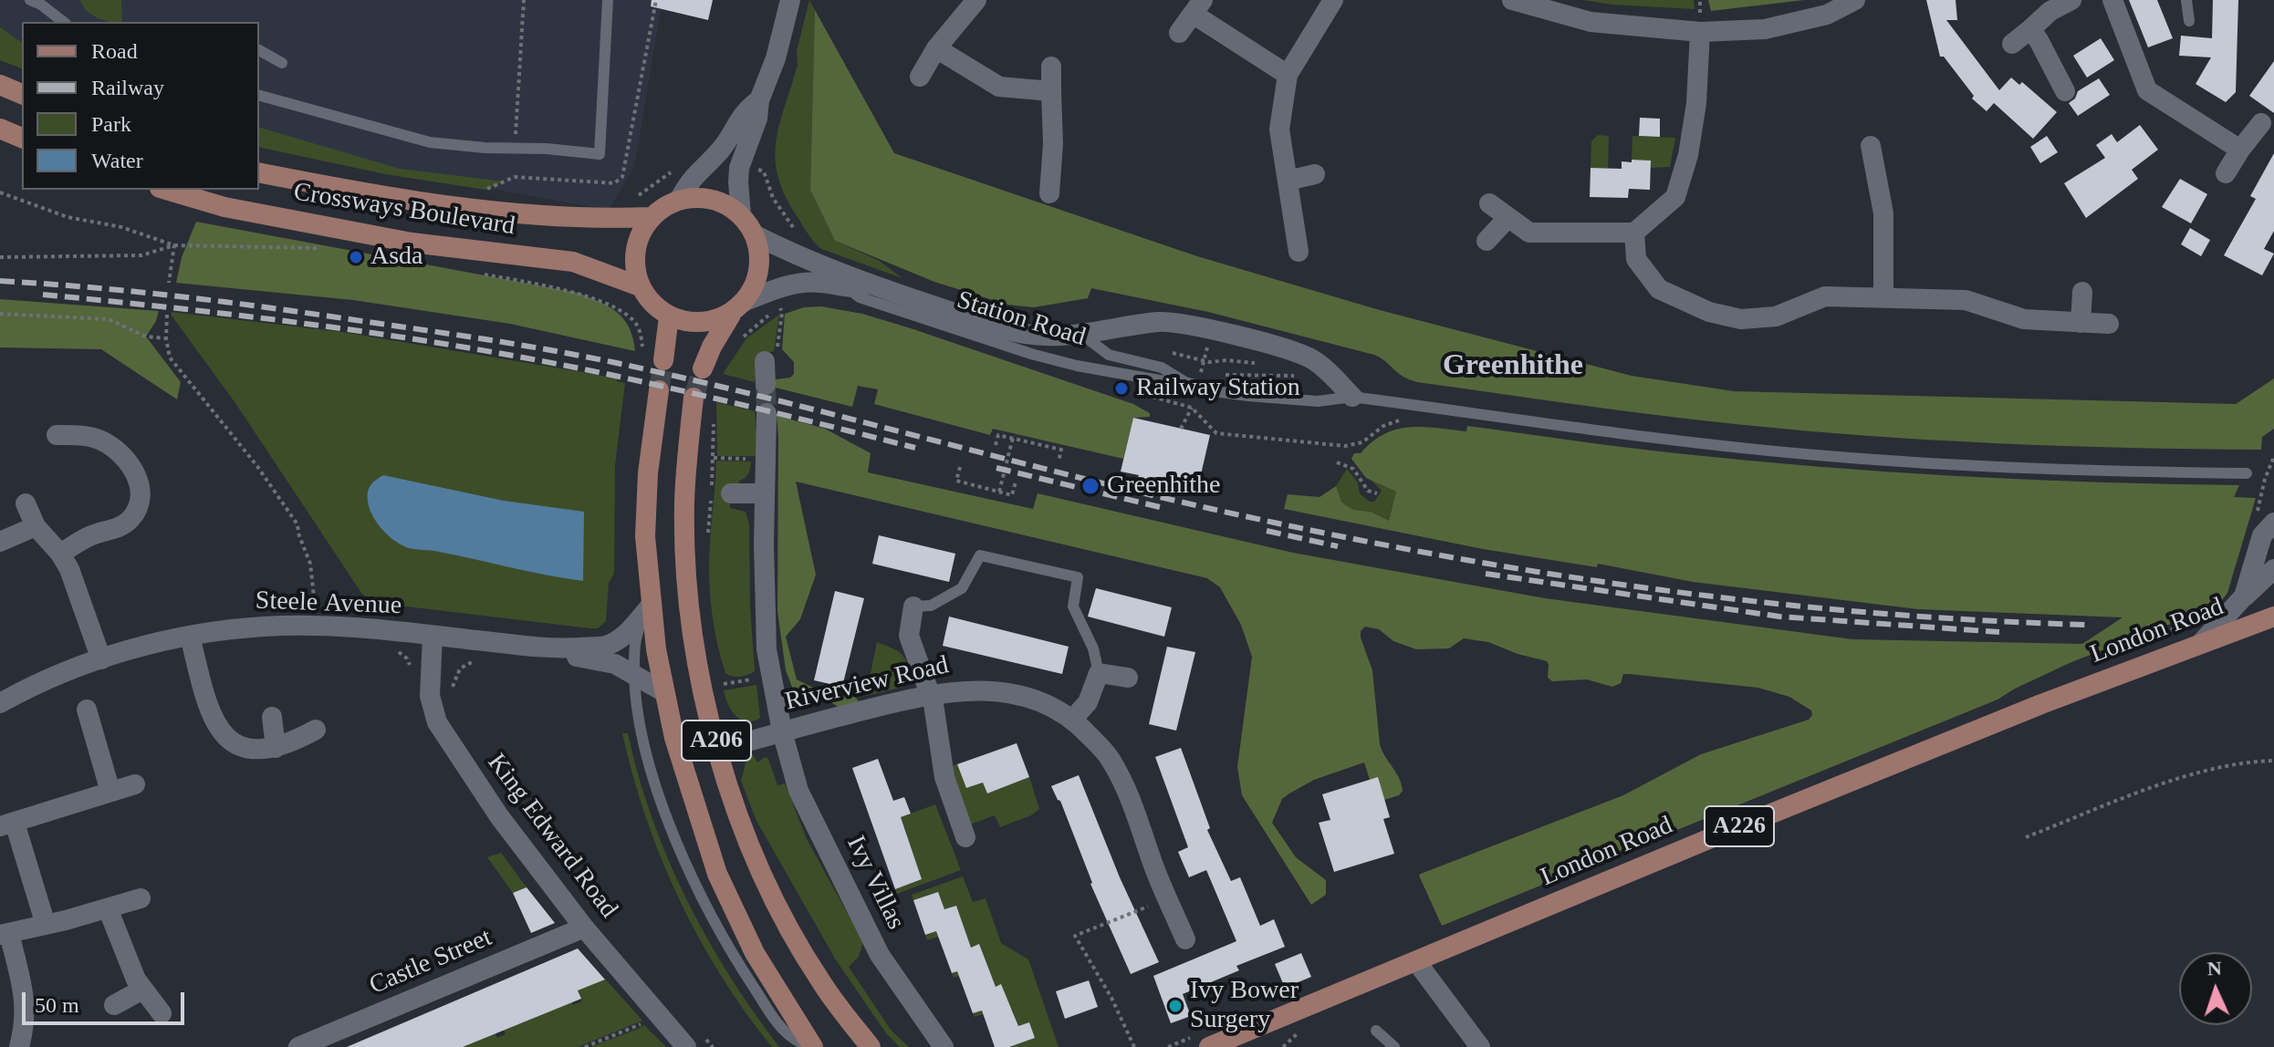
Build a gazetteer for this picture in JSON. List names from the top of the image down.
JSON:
{
  "streets": {
    "main road": [
      "Crossways Boulevard",
      "London Road",
      "A206",
      "A226"
    ],
    "street": [
      "Station Road",
      "Steele Avenue",
      "Riverview Road",
      "King Edward Road",
      "Ivy Villas",
      "Castle Street"
    ]
  },
  "crossings": [
    ["Crossways Boulevard", "Station Road"],
    ["Steele Avenue", "A206"],
    ["Steele Avenue", "King Edward Road"],
    ["Riverview Road", "A206"],
    ["Riverview Road", "Ivy Villas"],
    ["King Edward Road", "Castle Street"]
  ],
  "districts": ["Greenhithe"],
  "places": [
    "Asda",
    "Railway Station",
    "Greenhithe",
    "Ivy Bower Surgery"
  ],
  "legend": [
    "Road",
    "Railway",
    "Park",
    "Water"
  ],
  "scale_bar": "50 m",
  "north": "top"
}
